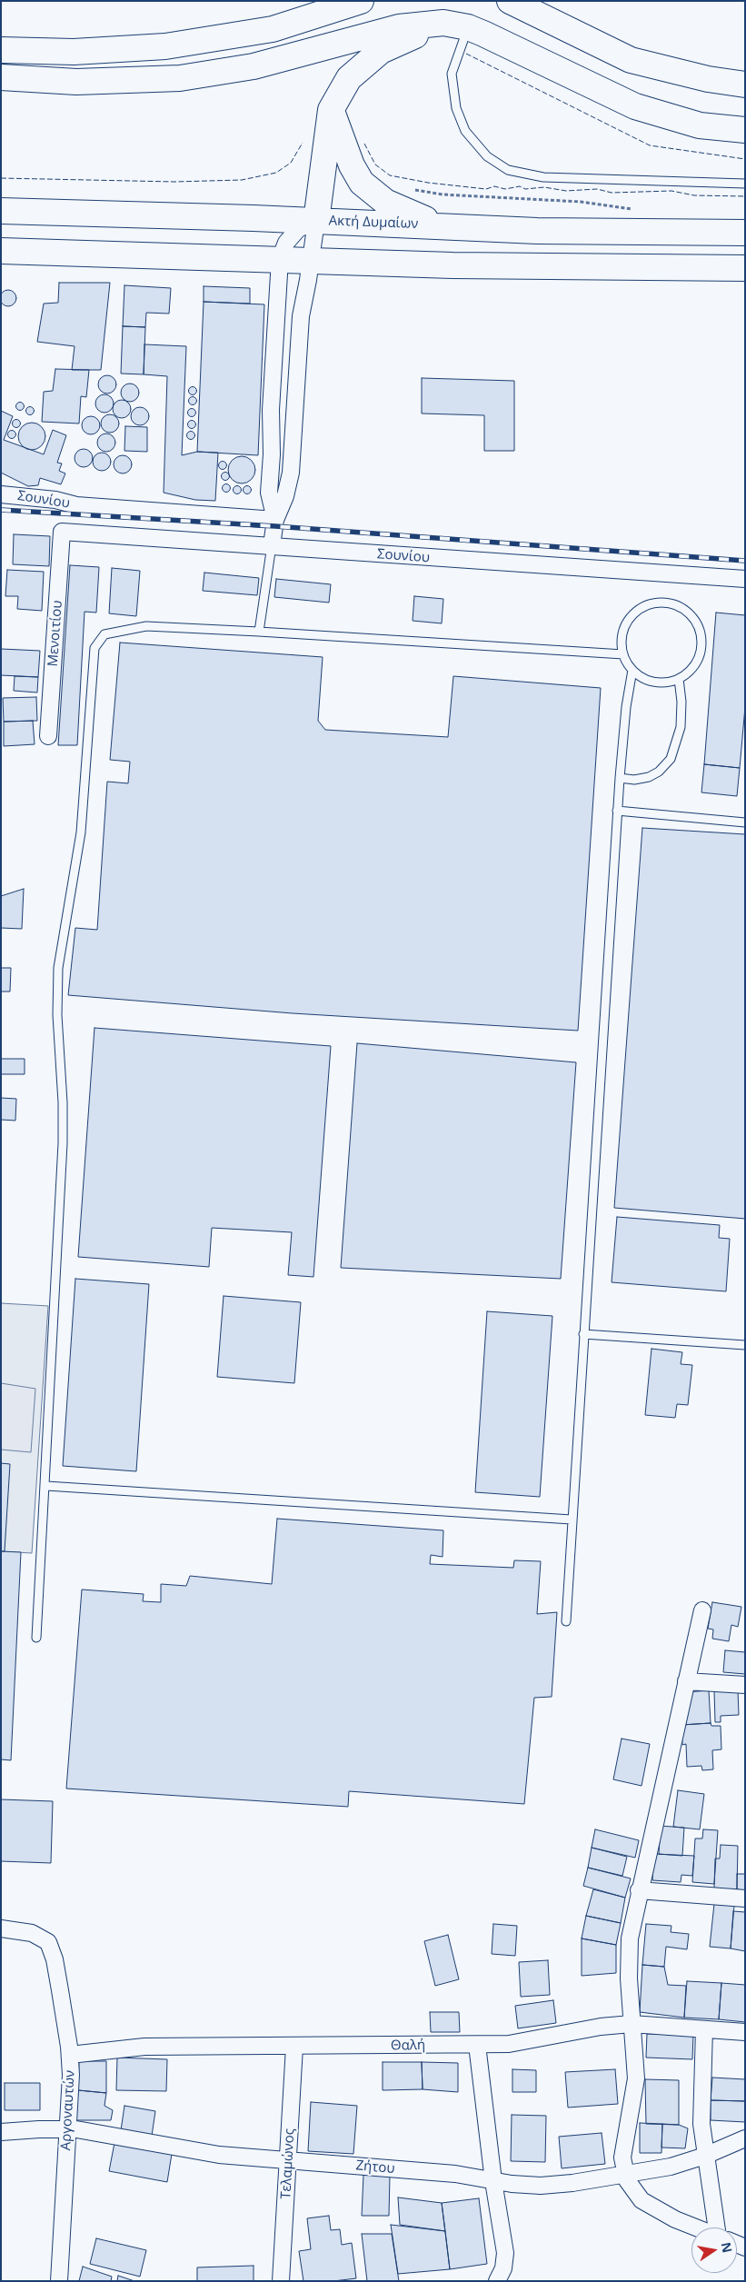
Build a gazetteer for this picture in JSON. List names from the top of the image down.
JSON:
{
  "streets": {
    "main road": ["Ακτή Δυμαίων"],
    "street": [
      "Σουνίου",
      "Μενοιτίου",
      "Θαλή",
      "Αργοναυτών",
      "Τελαμώνος",
      "Ζήτου"
    ]
  },
  "crossings": [
    ["Σουνίου", "Μενοιτίου"],
    ["Θαλή", "Αργοναυτών"],
    ["Θαλή", "Τελαμώνος"],
    ["Αργοναυτών", "Ζήτου"],
    ["Τελαμώνος", "Ζήτου"]
  ],
  "north": "right"
}
